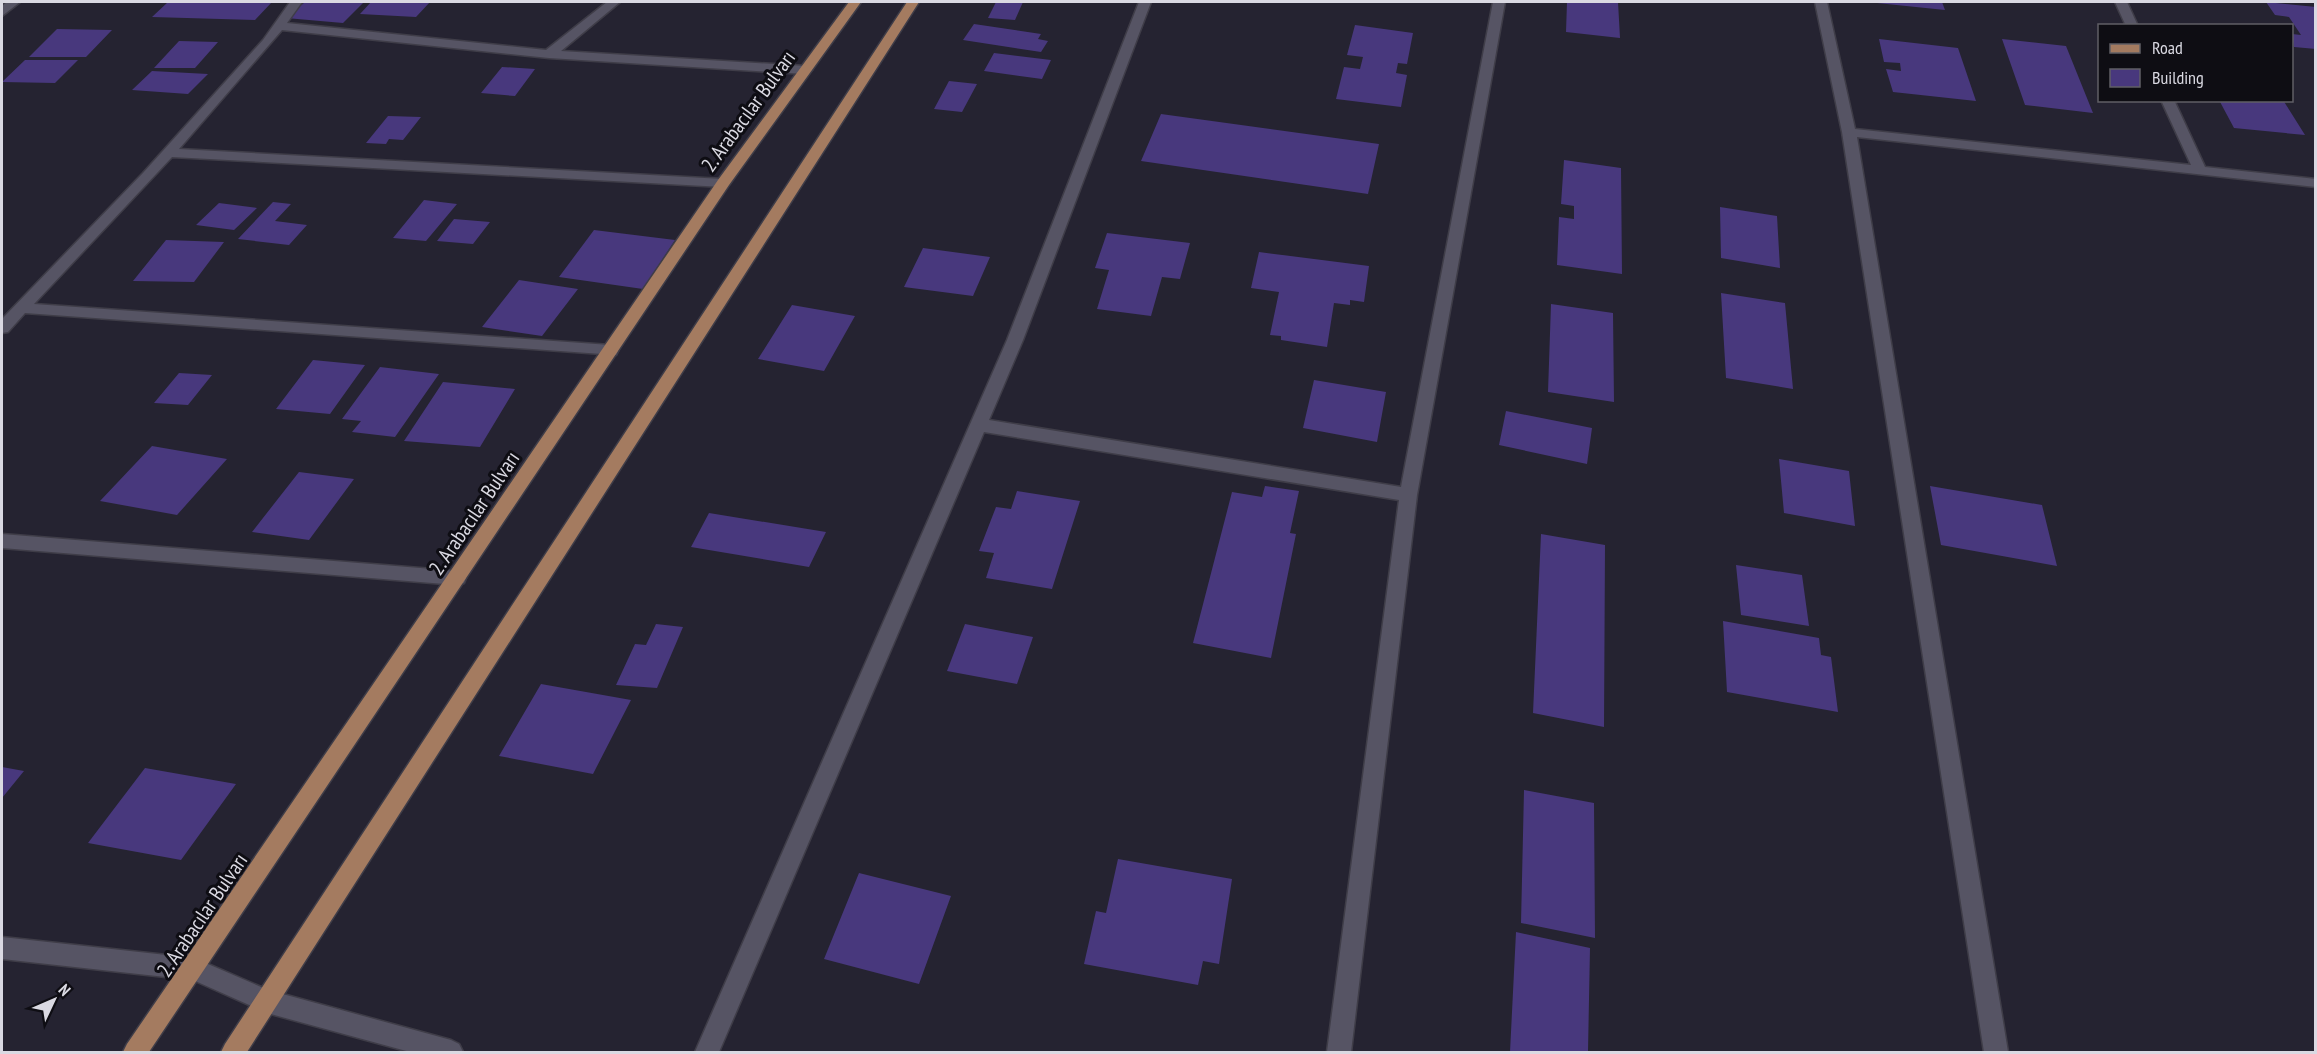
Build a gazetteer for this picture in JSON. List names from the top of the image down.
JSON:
{
  "streets": {
    "main road": ["2. Arabacılar Bulvarı"]
  },
  "legend": ["Road", "Building"],
  "north": "top right"
}
